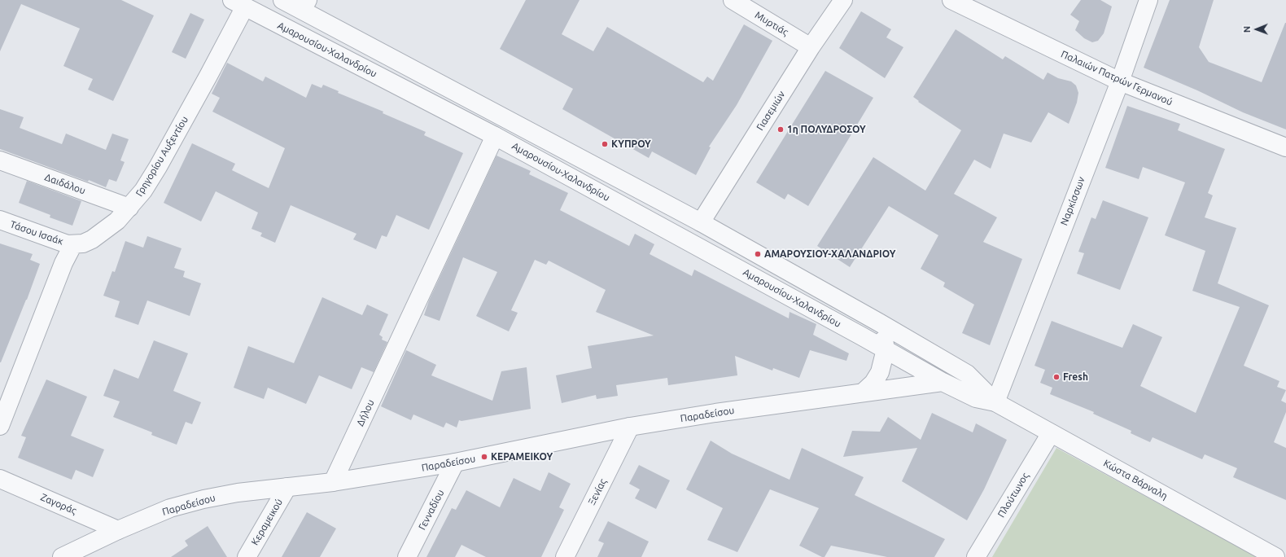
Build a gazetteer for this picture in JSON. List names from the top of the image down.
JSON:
{
  "streets": {
    "street": [
      "Μυρτιάς",
      "Αμαρουσίου-Χαλανδρίου",
      "Παλαιών Πατρών Γερμανού",
      "Γιασεμιών",
      "Γρηγορίου Αυξεντίου",
      "Δαιδάλου",
      "Ναρκίσσων",
      "Τάσου Ισαάκ",
      "Δήλου",
      "Παραδείσου",
      "Κώστα Βάρναλη",
      "Ξενίας",
      "Πλούτωνος",
      "Ζαγοράς",
      "Γενναδίου",
      "Κεραμεικού"
    ]
  },
  "crossings": [
    ["Μυρτιάς", "Γιασεμιών"],
    ["Αμαρουσίου-Χαλανδρίου", "Γιασεμιών"],
    ["Αμαρουσίου-Χαλανδρίου", "Γρηγορίου Αυξεντίου"],
    ["Αμαρουσίου-Χαλανδρίου", "Δήλου"],
    ["Αμαρουσίου-Χαλανδρίου", "Κώστα Βάρναλη"],
    ["Παλαιών Πατρών Γερμανού", "Ναρκίσσων"],
    ["Γρηγορίου Αυξεντίου", "Δαιδάλου"],
    ["Γρηγορίου Αυξεντίου", "Τάσου Ισαάκ"],
    ["Ναρκίσσων", "Κώστα Βάρναλη"],
    ["Δήλου", "Παραδείσου"],
    ["Παραδείσου", "Κώστα Βάρναλη"],
    ["Παραδείσου", "Ξενίας"],
    ["Παραδείσου", "Ζαγοράς"],
    ["Παραδείσου", "Γενναδίου"],
    ["Παραδείσου", "Κεραμεικού"],
    ["Κώστα Βάρναλη", "Πλούτωνος"]
  ],
  "places": [
    "1η ΠΟΛΥΔΡΟΣΟΥ",
    "ΚΥΠΡΟΥ",
    "ΑΜΑΡΟΥΣΙΟΥ-ΧΑΛΑΝΔΡΙΟΥ",
    "Fresh",
    "ΚΕΡΑΜΕΙΚΟΥ"
  ],
  "north": "left"
}
